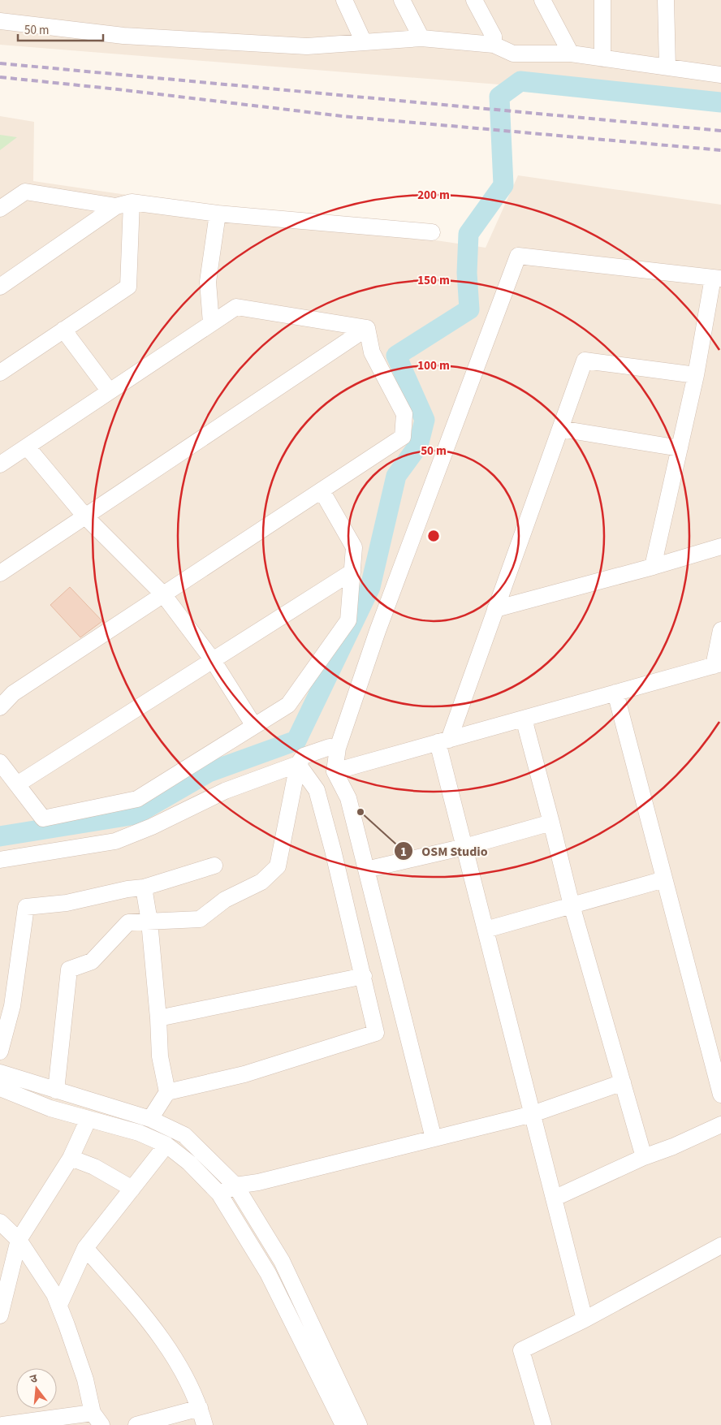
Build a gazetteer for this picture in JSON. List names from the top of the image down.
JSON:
{
  "places": ["OSM Studio"],
  "scale_bar": "50 m",
  "north": "top",
  "rings": [
    "200 m",
    "150 m",
    "100 m",
    "50 m"
  ]
}
